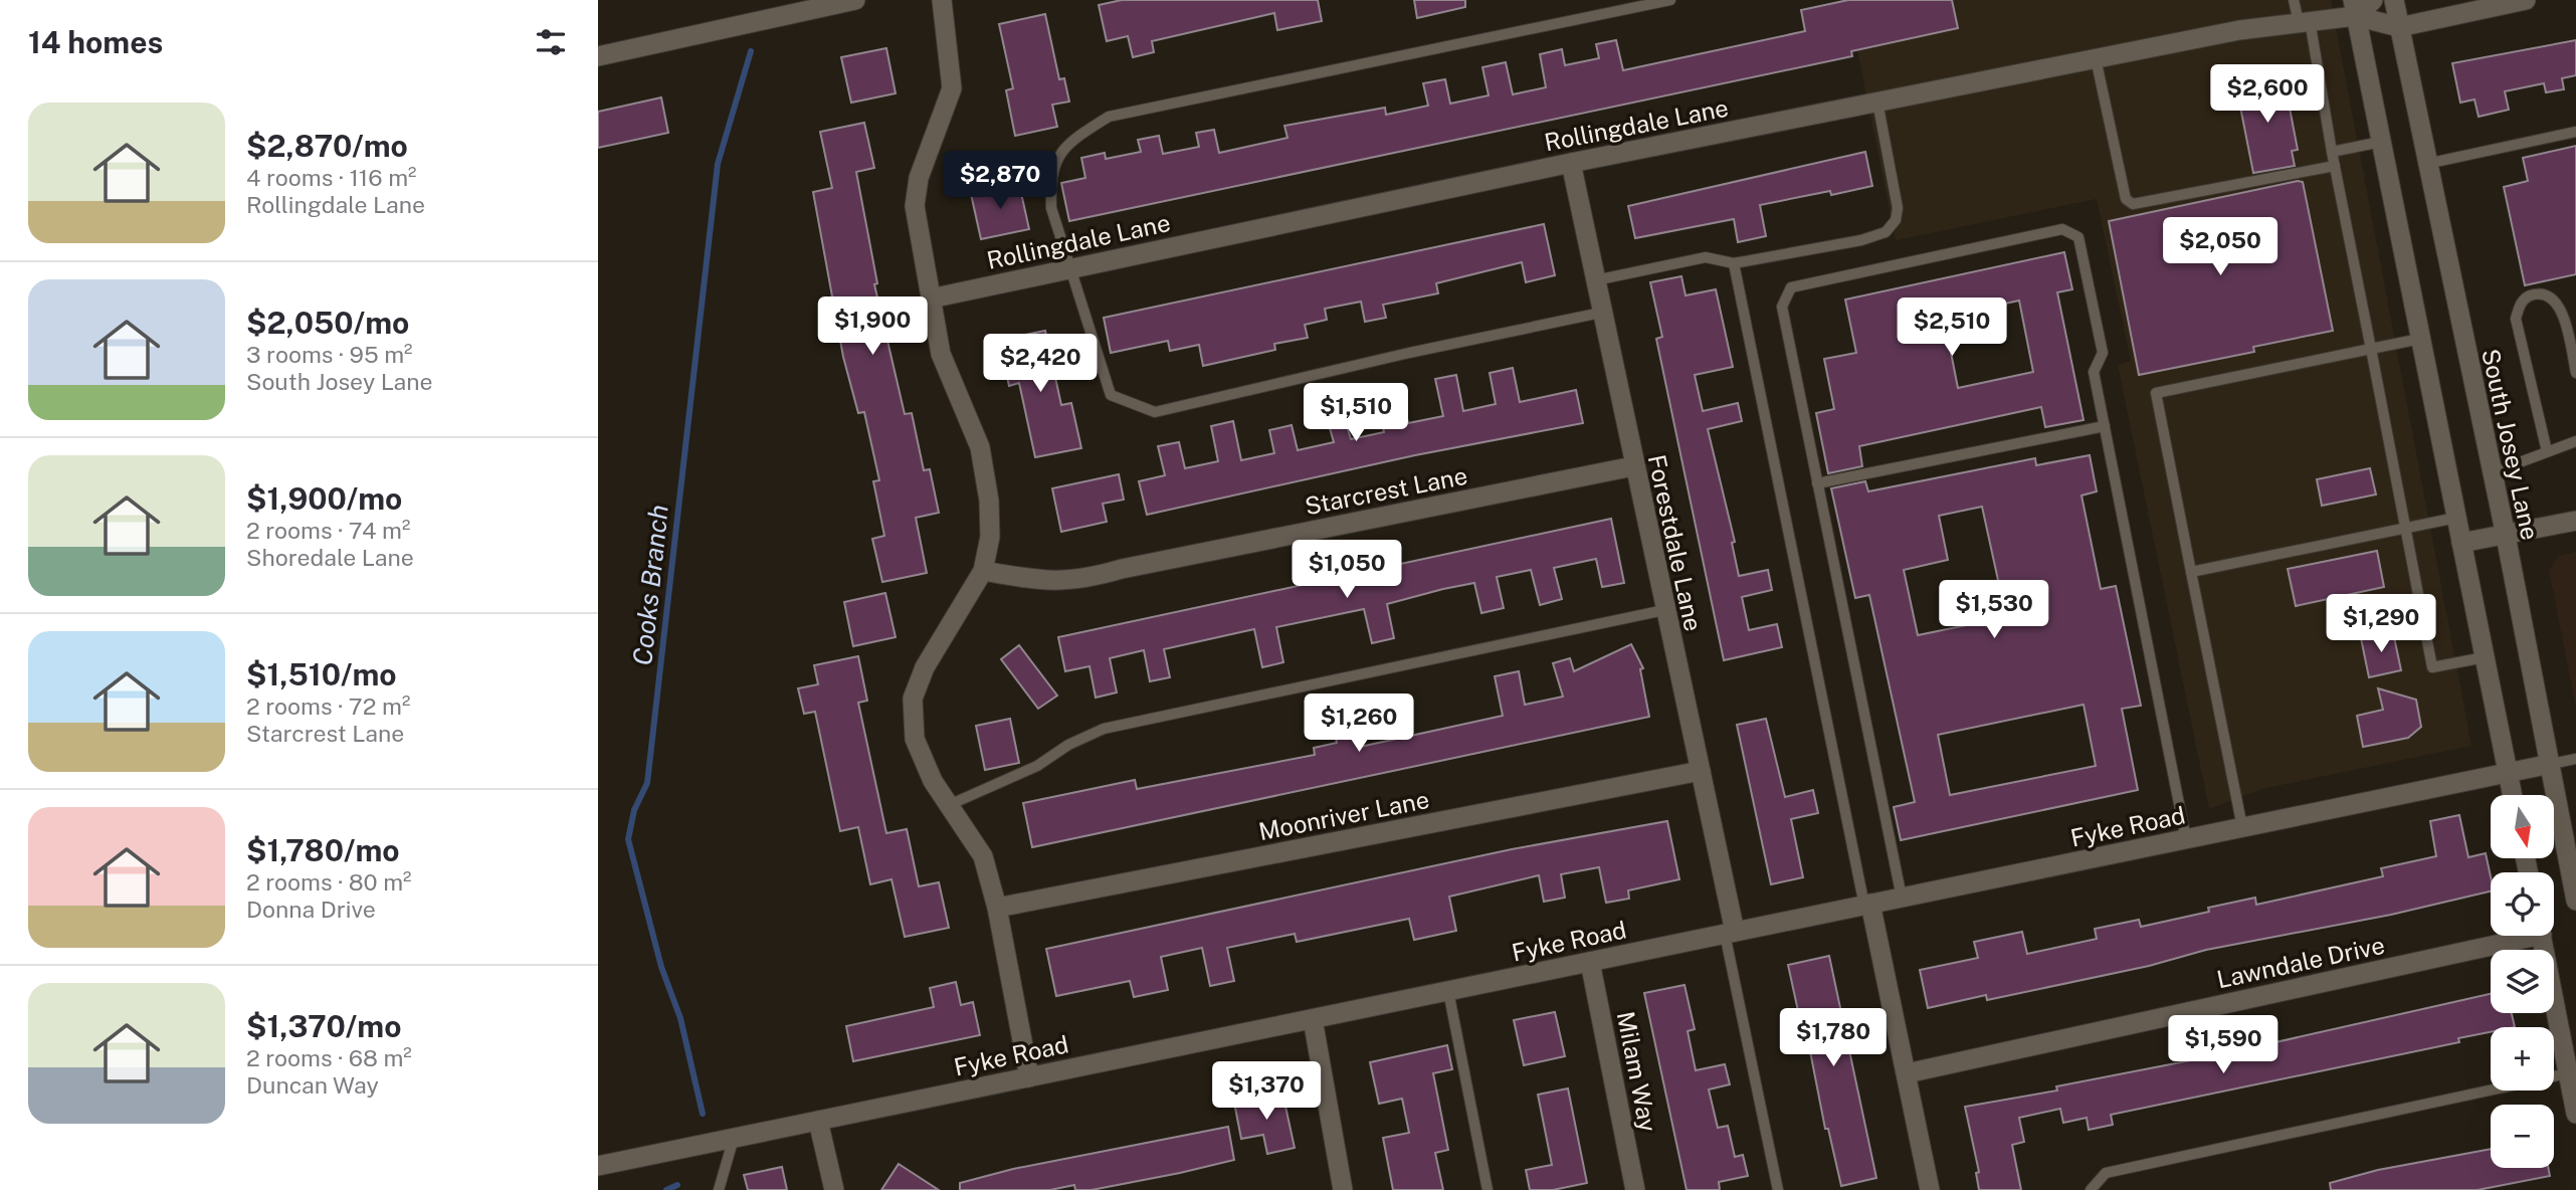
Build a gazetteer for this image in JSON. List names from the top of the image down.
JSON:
{
  "streets": {
    "street": [
      "Rollingdale Lane",
      "South Josey Lane",
      "Starcrest Lane",
      "Forestdale Lane",
      "Moonriver Lane",
      "Fyke Road",
      "Lawndale Drive",
      "Milam Way"
    ]
  },
  "crossings": [
    ["Rollingdale Lane", "South Josey Lane"],
    ["Rollingdale Lane", "Forestdale Lane"],
    ["South Josey Lane", "Fyke Road"],
    ["Starcrest Lane", "Forestdale Lane"],
    ["Forestdale Lane", "Moonriver Lane"],
    ["Forestdale Lane", "Fyke Road"],
    ["Fyke Road", "Milam Way"]
  ],
  "water": ["Cooks Branch"],
  "north": "bottom",
  "page": {
    "heading": "14 homes",
    "price": [
      "$2,600",
      "$2,870",
      "$2,050",
      "$1,900",
      "$2,510",
      "$2,420",
      "$1,510",
      "$1,050",
      "$1,530",
      "$1,290",
      "$1,260",
      "$1,780",
      "$1,590",
      "$1,370"
    ],
    "list": [
      {
        "name": "$2,870/mo",
        "note": "4 rooms · 116 m² · Rollingdale Lane"
      },
      {
        "name": "$2,050/mo",
        "note": "3 rooms · 95 m² · South Josey Lane"
      },
      {
        "name": "$1,900/mo",
        "note": "2 rooms · 74 m² · Shoredale Lane"
      },
      {
        "name": "$1,510/mo",
        "note": "2 rooms · 72 m² · Starcrest Lane"
      },
      {
        "name": "$1,780/mo",
        "note": "2 rooms · 80 m² · Donna Drive"
      },
      {
        "name": "$1,370/mo",
        "note": "2 rooms · 68 m² · Duncan Way"
      }
    ],
    "map_buttons": ["+", "−"]
  }
}
